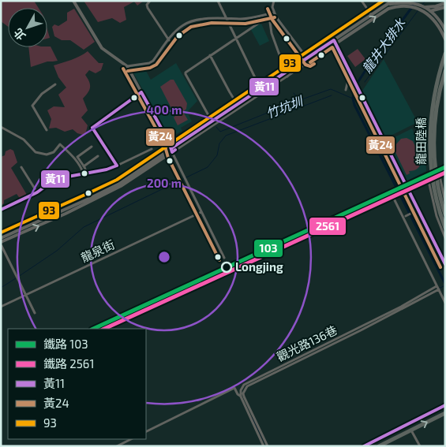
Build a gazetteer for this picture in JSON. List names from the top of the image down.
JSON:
{
  "streets": {
    "main road": ["龍田陸橋"],
    "street": ["龍泉街", "觀光路136巷"]
  },
  "water": ["龍井大排水", "竹坑圳"],
  "places": ["Longjing"],
  "lines": [
    "transit line 93",
    "transit line 黃24",
    "transit line 黃11",
    "rail line 103",
    "rail line 2561"
  ],
  "legend": [
    "鐵路 103",
    "鐵路 2561",
    "黃11",
    "黃24",
    "93"
  ],
  "north": "bottom left",
  "rings": ["400 m", "200 m"]
}
